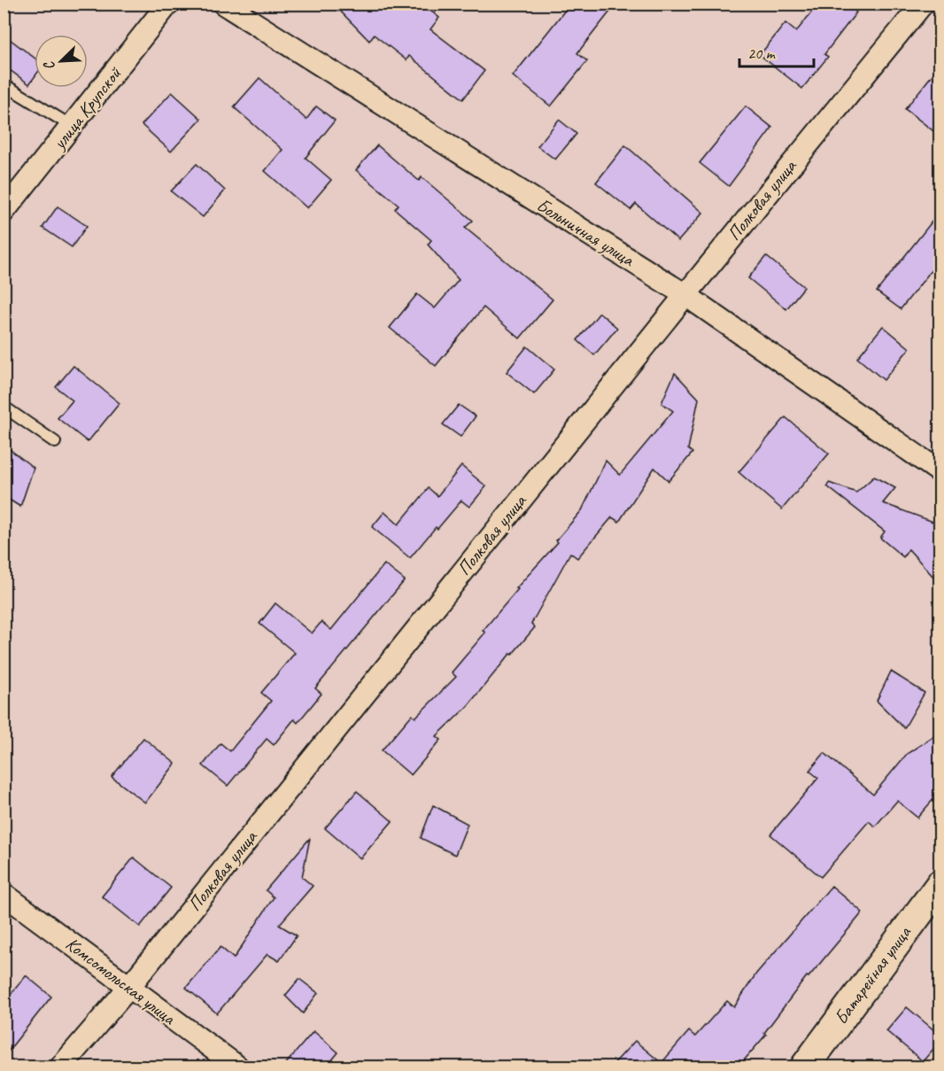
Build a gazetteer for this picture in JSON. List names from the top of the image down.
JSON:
{
  "streets": {
    "street": [
      "улица Крупской",
      "Полковая улица",
      "Больничная улица",
      "Батарейная улица",
      "Комсомольская улица"
    ]
  },
  "crossings": [
    ["Полковая улица", "Больничная улица"],
    ["Полковая улица", "Комсомольская улица"]
  ],
  "scale_bar": "20 m",
  "north": "bottom left"
}
